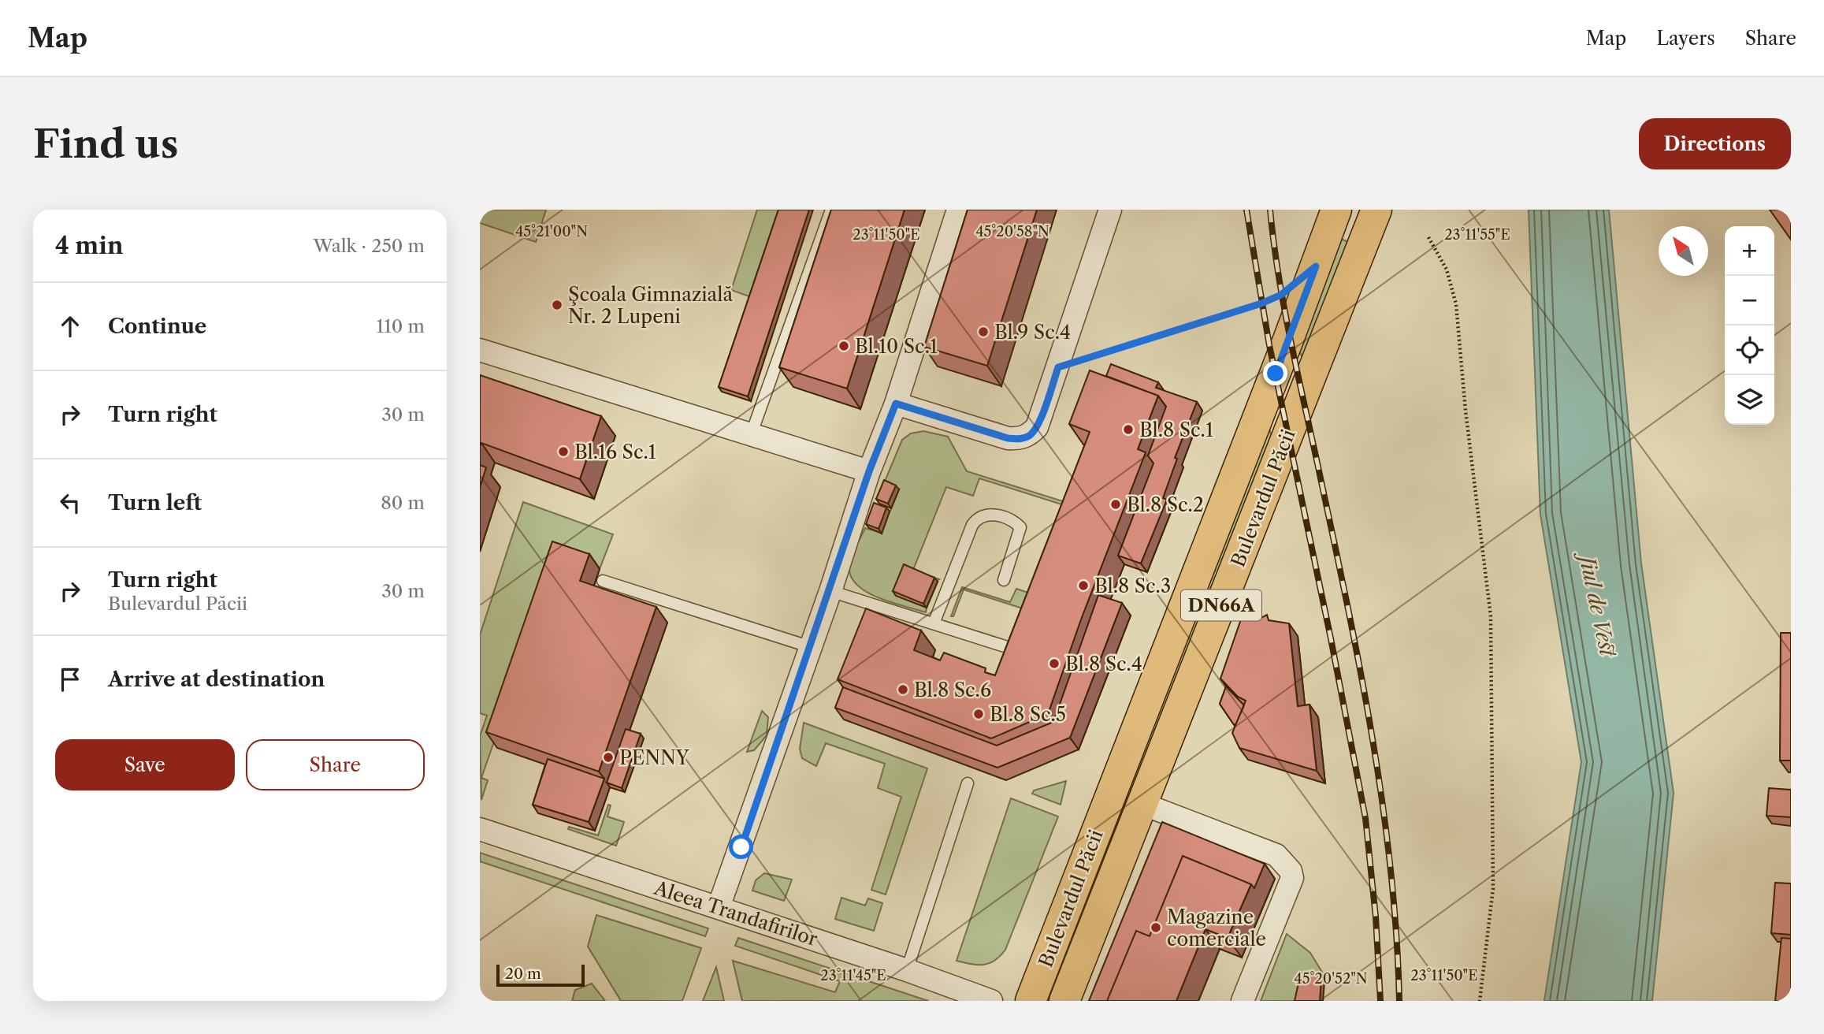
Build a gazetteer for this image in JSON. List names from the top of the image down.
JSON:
{
  "streets": {
    "main road": ["Bulevardul Păcii", "DN66A"],
    "street": ["Aleea Trandafirilor"]
  },
  "water": ["Jiul de Vest"],
  "places": [
    "Şcoala Gimnazială Nr. 2 Lupeni",
    "Bl.9 Sc.4",
    "Bl.10 Sc.1",
    "Bl.8 Sc.1",
    "Bl.16 Sc.1",
    "Bl.8 Sc.2",
    "Bl.8 Sc.3",
    "Bl.8 Sc.4",
    "Bl.8 Sc.6",
    "Bl.8 Sc.5",
    "PENNY",
    "Magazine comerciale"
  ],
  "scale_bar": "20 m",
  "north": "top left",
  "page": {
    "header": "Map",
    "nav": ["Map", "Layers", "Share"],
    "buttons": [
      "Directions",
      ["Save", "Share"]
    ],
    "title": "Find us",
    "heading": ["4 min", "Walk · 250 m"],
    "map_buttons": ["+", "−"],
    "list": [
      ["Continue", "110 m"],
      ["Turn right", "30 m"],
      ["Turn left", "80 m"],
      ["Turn right", "Bulevardul Păcii", "30 m"],
      "Arrive at destination"
    ],
    "scale": "20 m"
  },
  "coordinates": [
    "45°21'00\"N",
    "45°20'58\"N",
    "23°11'50\"E",
    "23°11'55\"E",
    "23°11'45\"E",
    "45°20'52\"N"
  ]
}
